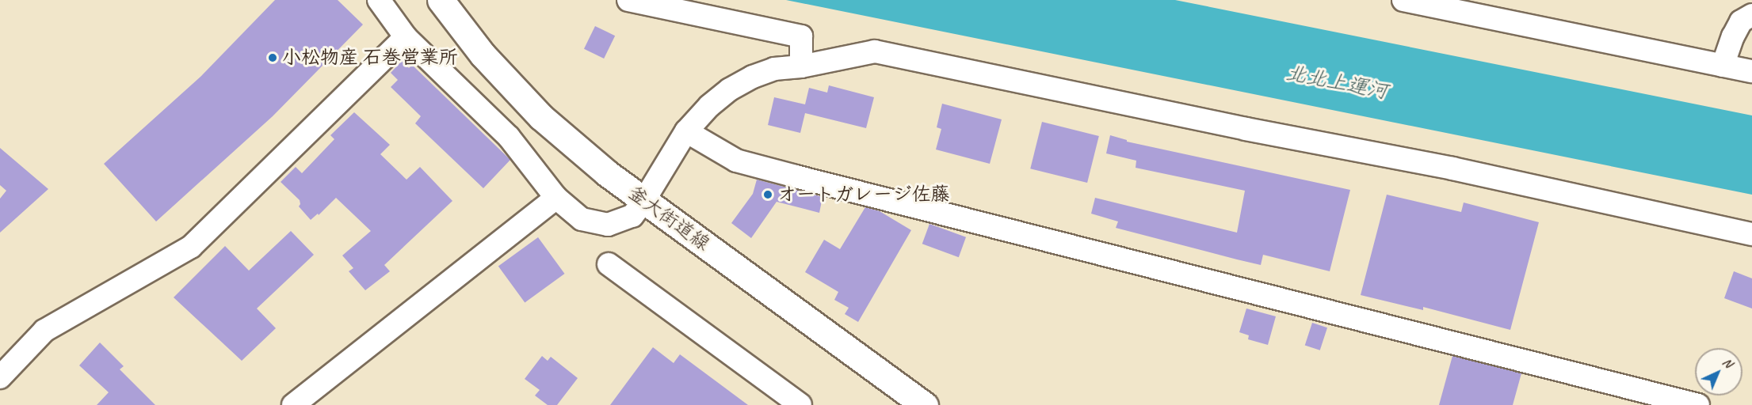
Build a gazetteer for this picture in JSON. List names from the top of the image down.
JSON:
{
  "streets": {
    "street": ["釜大街道線"]
  },
  "water": ["北北上運河"],
  "places": ["小松物産 石巻営業所", "オートガレージ佐藤"],
  "north": "top right"
}
